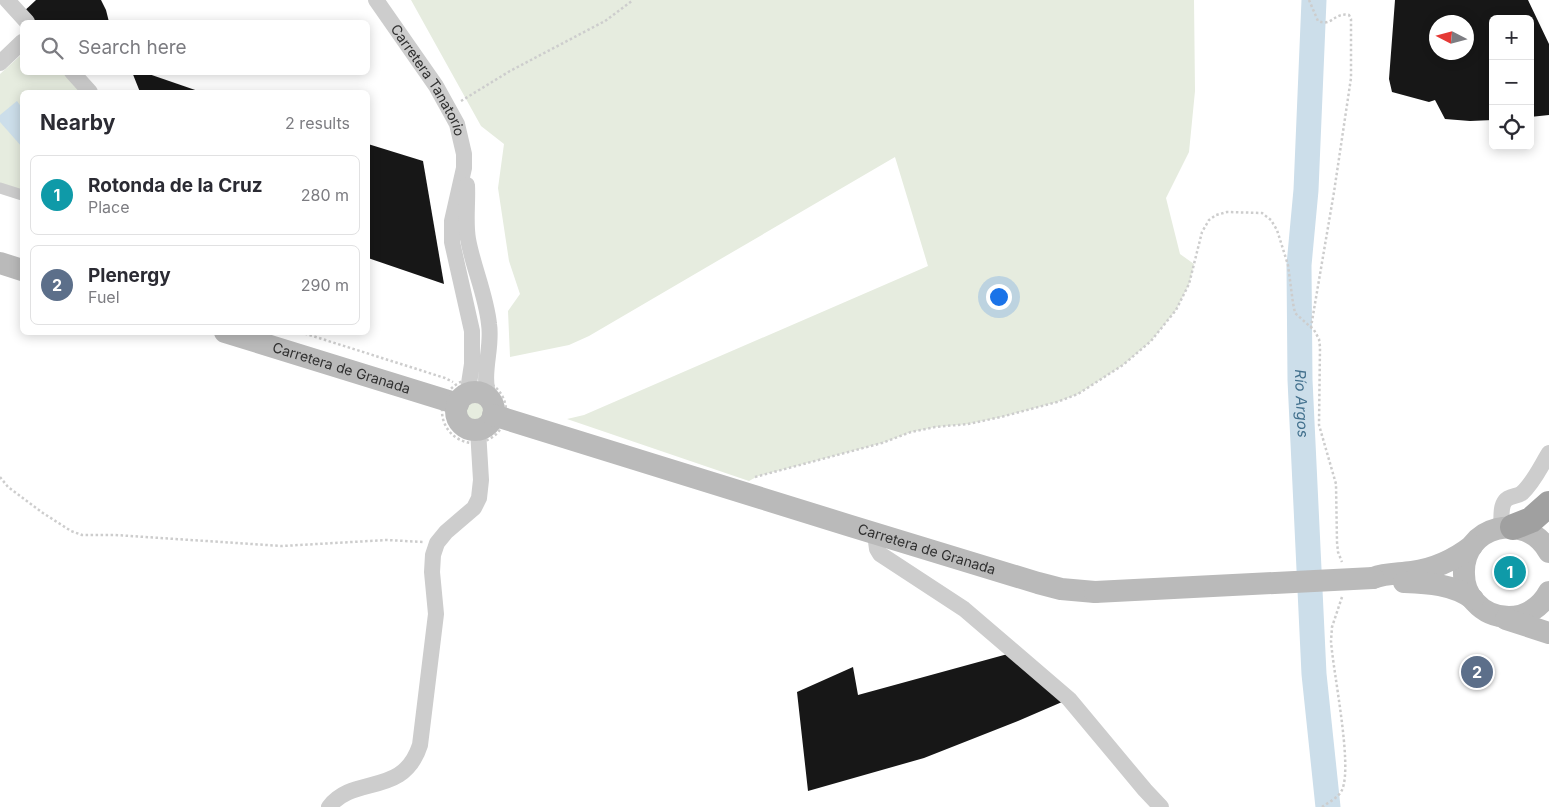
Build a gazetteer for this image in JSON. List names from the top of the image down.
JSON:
{
  "streets": {
    "main road": ["Carretera de Granada"],
    "street": ["Carretera Tanatorio"]
  },
  "water": ["Río Argos"],
  "north": "left",
  "page": {
    "map_buttons": ["+", "−"],
    "search": "Search here",
    "heading": ["Nearby", "2 results"],
    "list": [
      {
        "mark": "1",
        "name": "Rotonda de la Cruz",
        "note": "Place",
        "value": "280 m"
      },
      {
        "mark": "2",
        "name": "Plenergy",
        "note": "Fuel",
        "value": "290 m"
      }
    ],
    "pins": ["1", "2"]
  }
}
